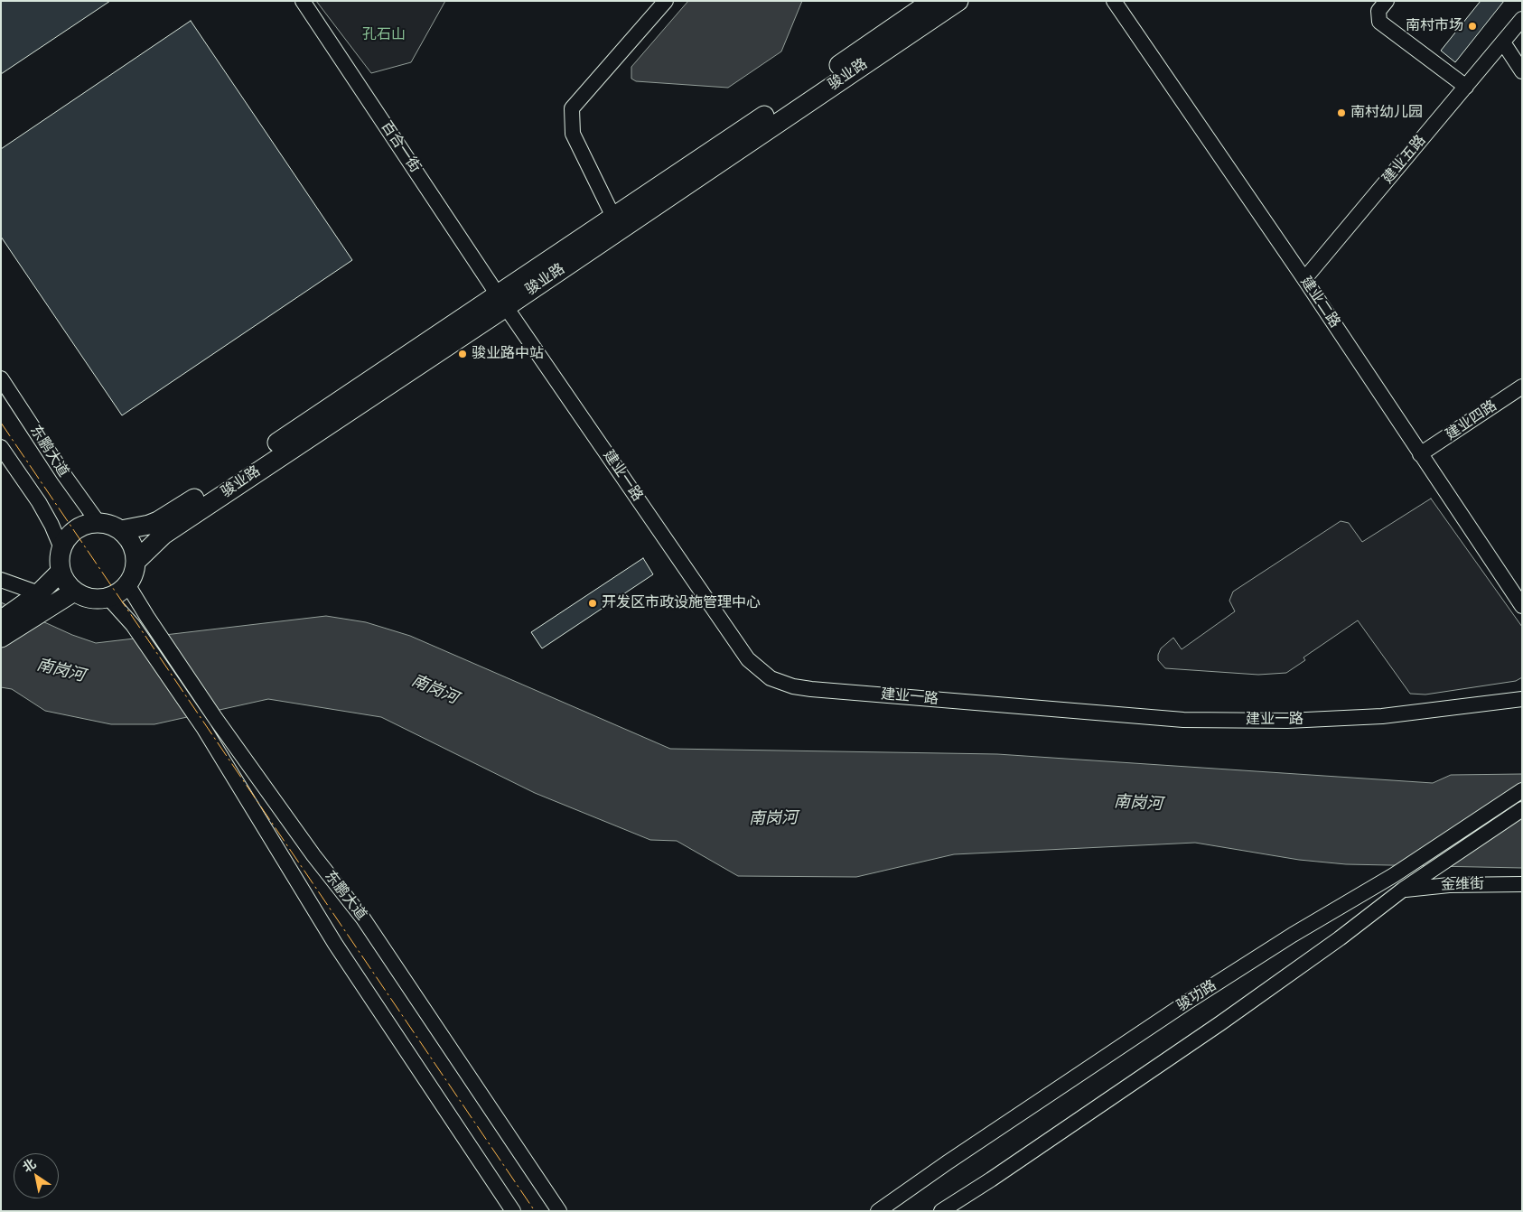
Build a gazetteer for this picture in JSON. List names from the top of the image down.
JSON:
{
  "streets": {
    "main road": ["骏业路"],
    "street": [
      "百合一街",
      "建业五路",
      "建业二路",
      "建业四路",
      "东鹏大道",
      "建业一路",
      "金维街",
      "骏功路"
    ]
  },
  "crossings": [
    ["骏业路", "百合一街"],
    ["骏业路", "东鹏大道"],
    ["骏业路", "建业一路"],
    ["百合一街", "建业一路"],
    ["建业五路", "建业二路"],
    ["建业二路", "建业四路"]
  ],
  "water": ["南岗河"],
  "parks": ["孔石山"],
  "places": [
    "南村市场",
    "南村幼儿园",
    "骏业路中站",
    "开发区市政设施管理中心"
  ],
  "north": "top left"
}
